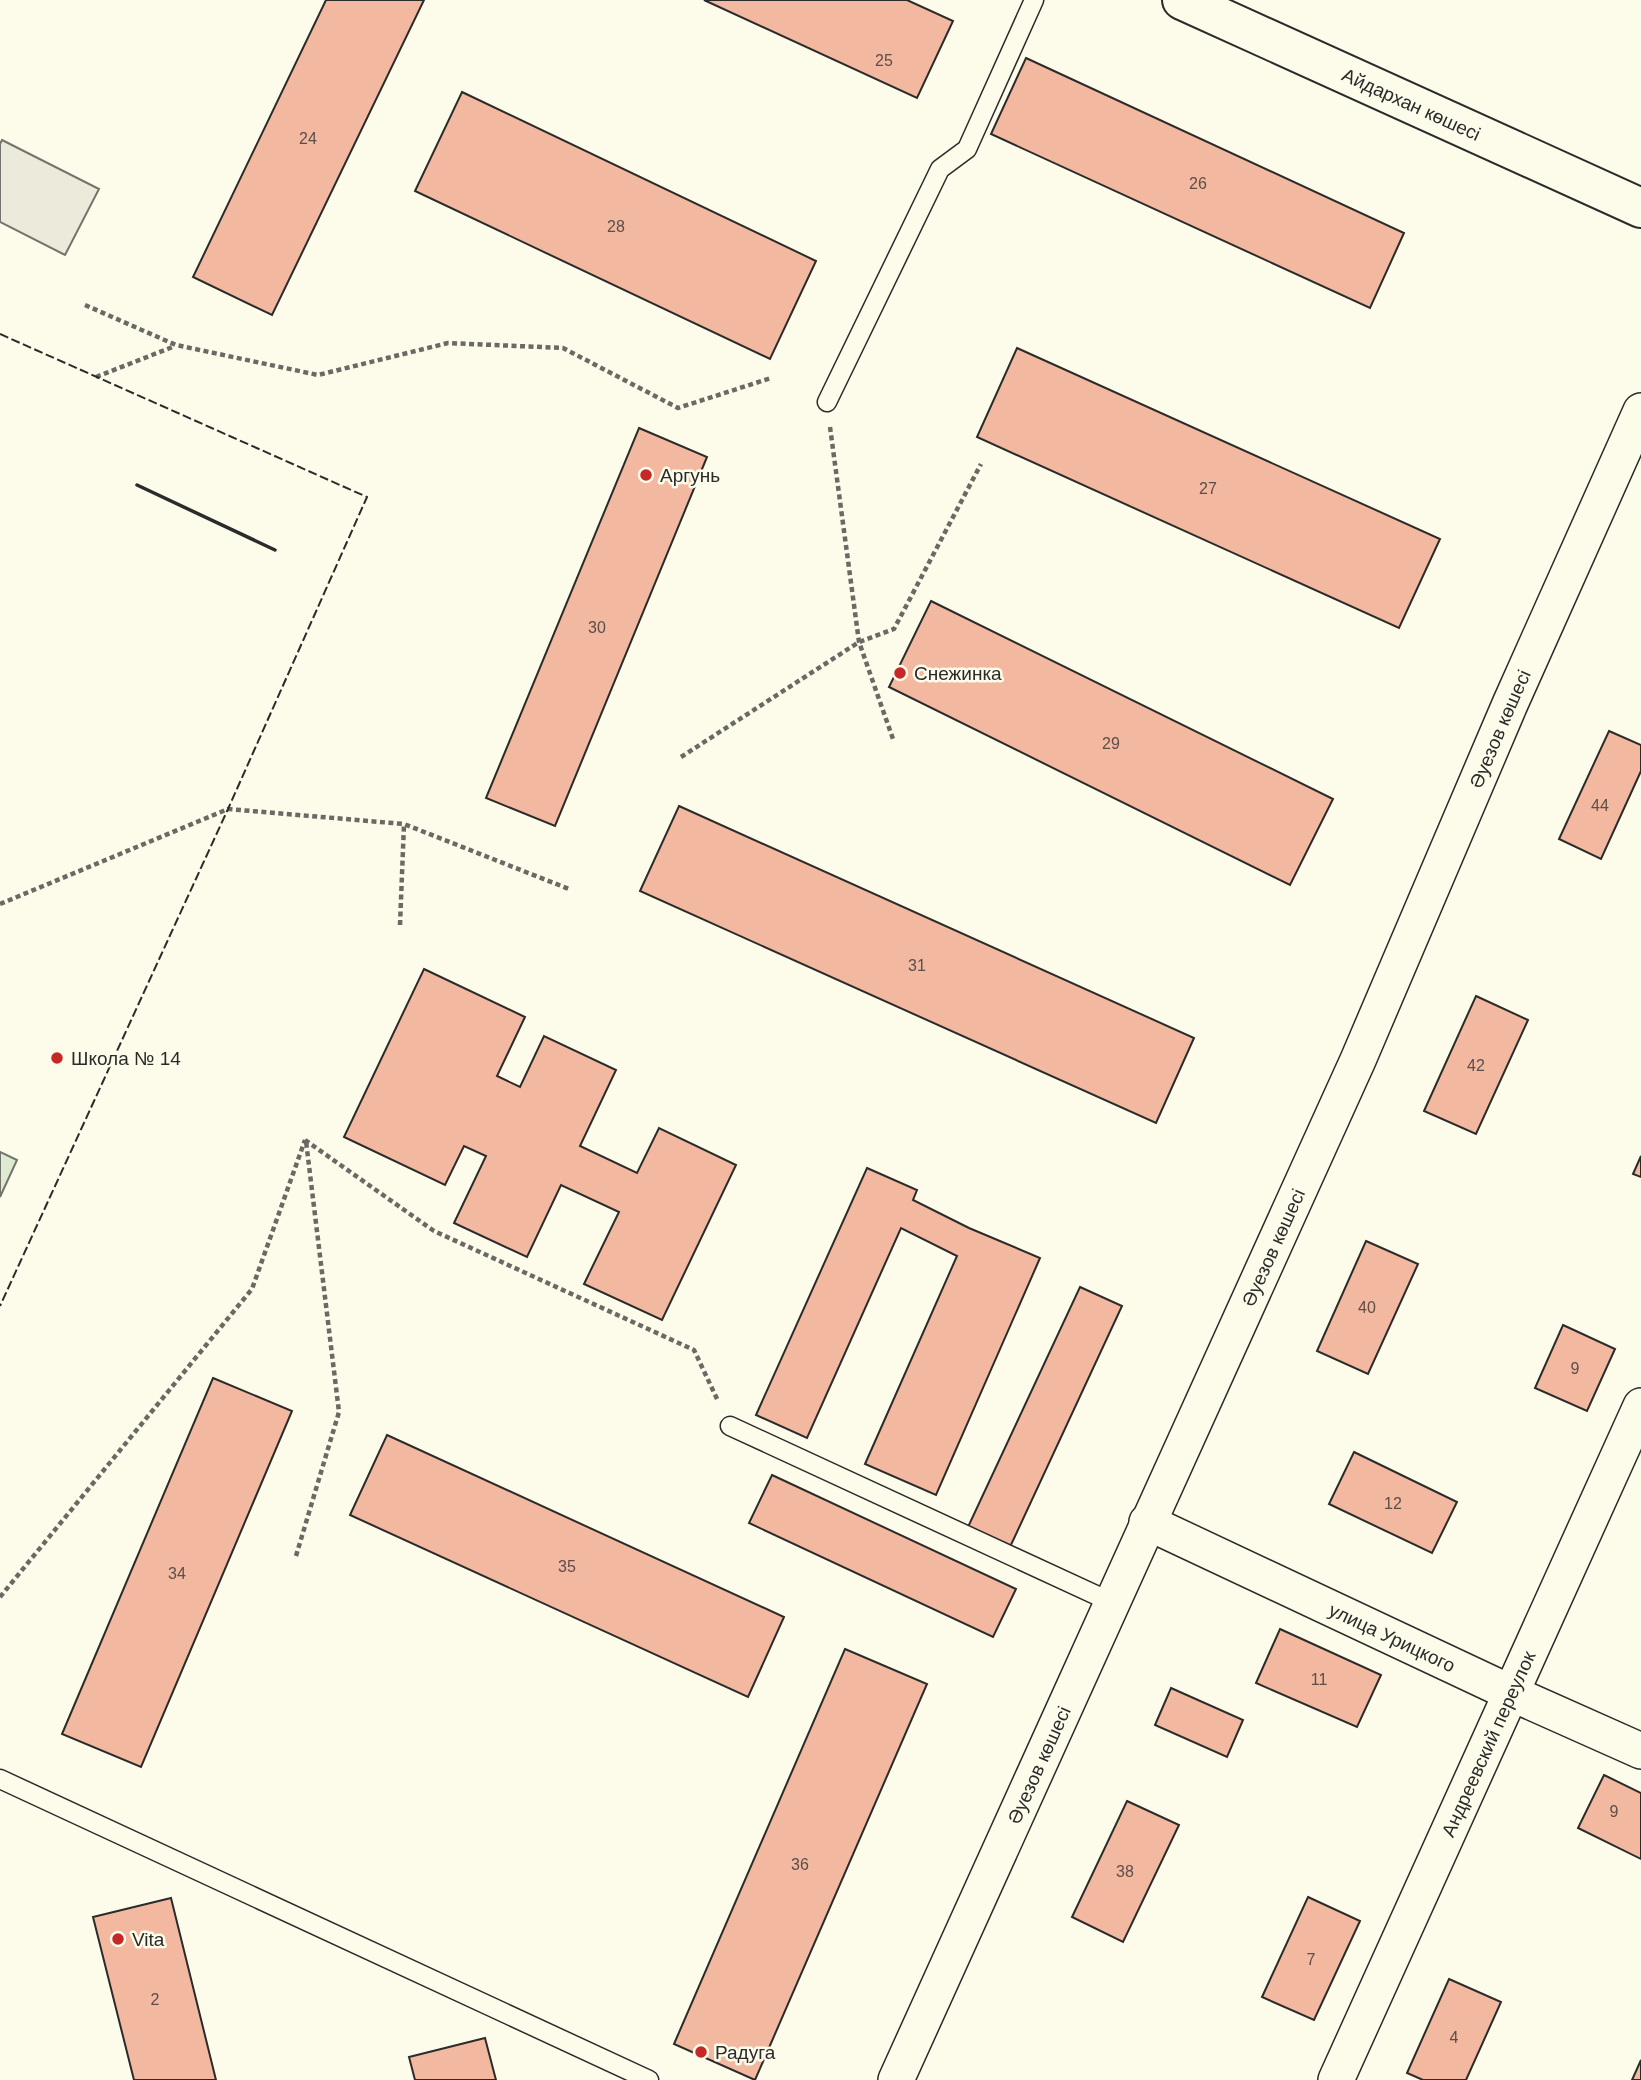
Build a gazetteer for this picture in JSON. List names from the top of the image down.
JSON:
{
  "streets": {
    "street": [
      "Айдархан көшесі",
      "Әуезов көшесі",
      "улица Урицкого",
      "Андреевский переулок"
    ]
  },
  "crossings": [
    ["Әуезов көшесі", "улица Урицкого"],
    ["улица Урицкого", "Андреевский переулок"]
  ],
  "places": [
    "Аргунь",
    "Снежинка",
    "Школа № 14",
    "Vita",
    "Радуга"
  ],
  "house_numbers": [
    "25",
    "24",
    "26",
    "28",
    "27",
    "30",
    "29",
    "44",
    "31",
    "42",
    "40",
    "9",
    "12",
    "35",
    "34",
    "11",
    "9",
    "36",
    "38",
    "7",
    "2",
    "4"
  ]
}
